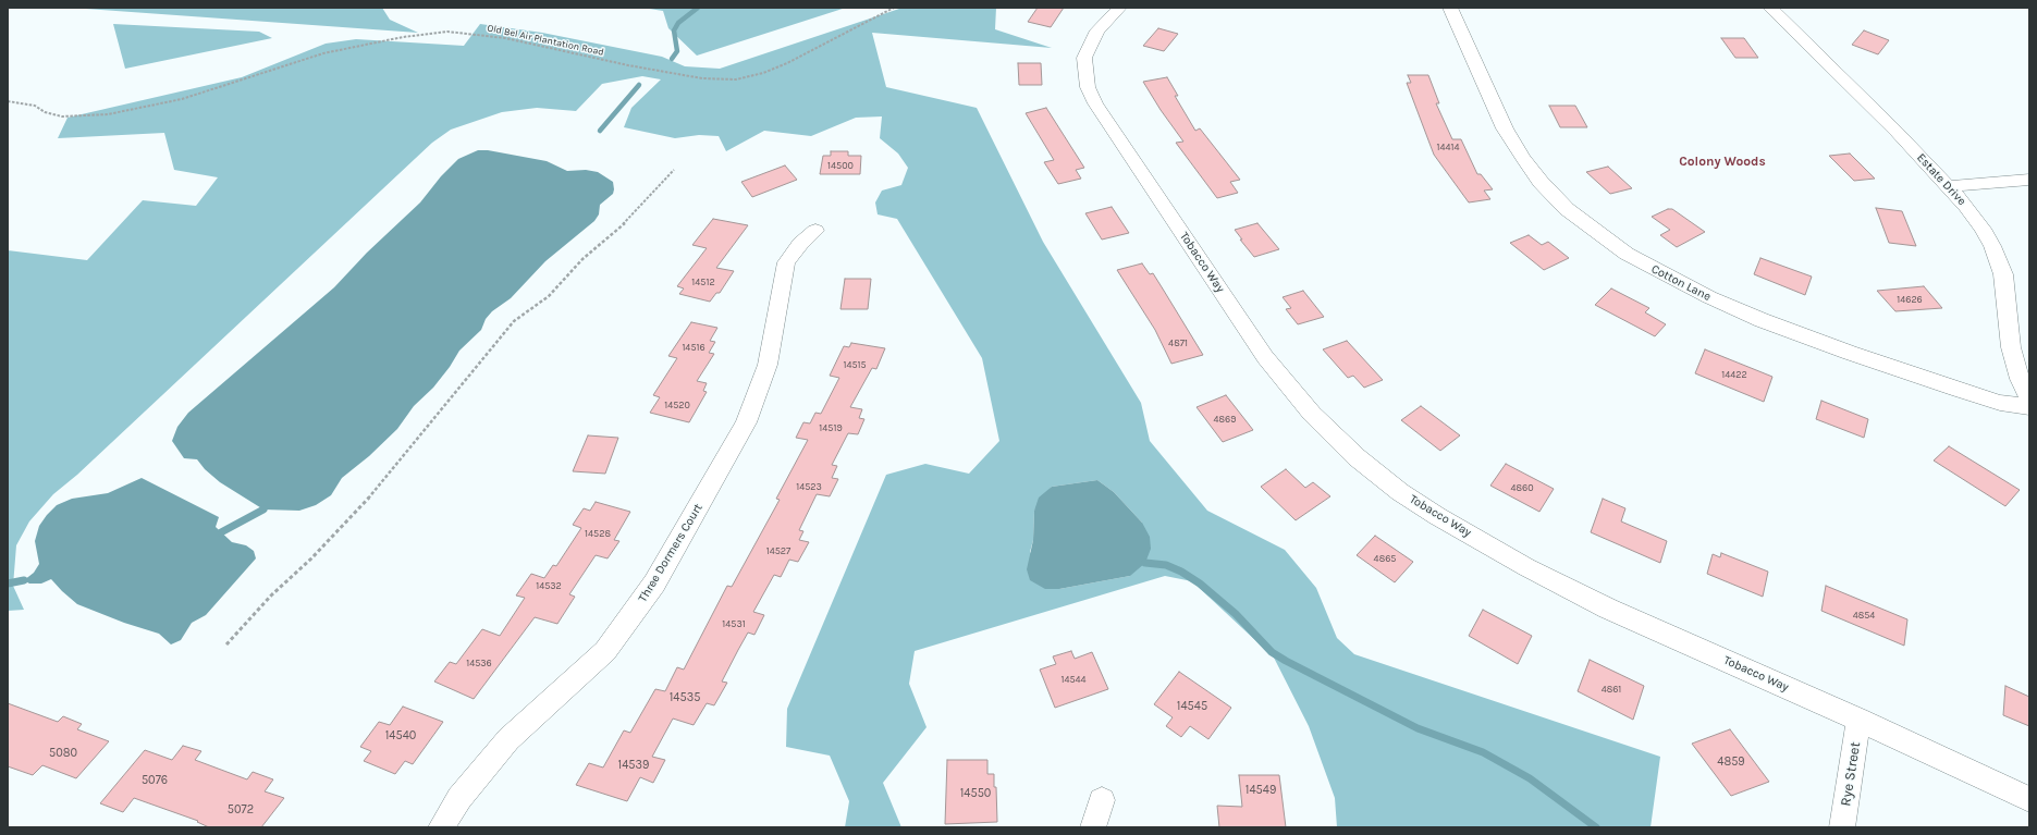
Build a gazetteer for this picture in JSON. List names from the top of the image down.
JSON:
{
  "streets": {
    "street": [
      "Estate Drive",
      "Tobacco Way",
      "Cotton Lane",
      "Three Dormers Court",
      "Rye Street"
    ],
    "path": ["Old Bel Air Plantation Road"]
  },
  "crossings": [
    ["Tobacco Way", "Rye Street"]
  ],
  "districts": ["Colony Woods"],
  "house_numbers": [
    "14414",
    "14500",
    "14512",
    "14626",
    "4871",
    "14516",
    "14515",
    "14422",
    "14520",
    "4869",
    "14519",
    "14523",
    "4860",
    "14528",
    "14527",
    "4865",
    "14532",
    "4854",
    "14531",
    "14536",
    "14544",
    "4861",
    "14535",
    "14545",
    "14540",
    "5080",
    "4859",
    "14539",
    "5076",
    "14549",
    "14550",
    "5072"
  ]
}
